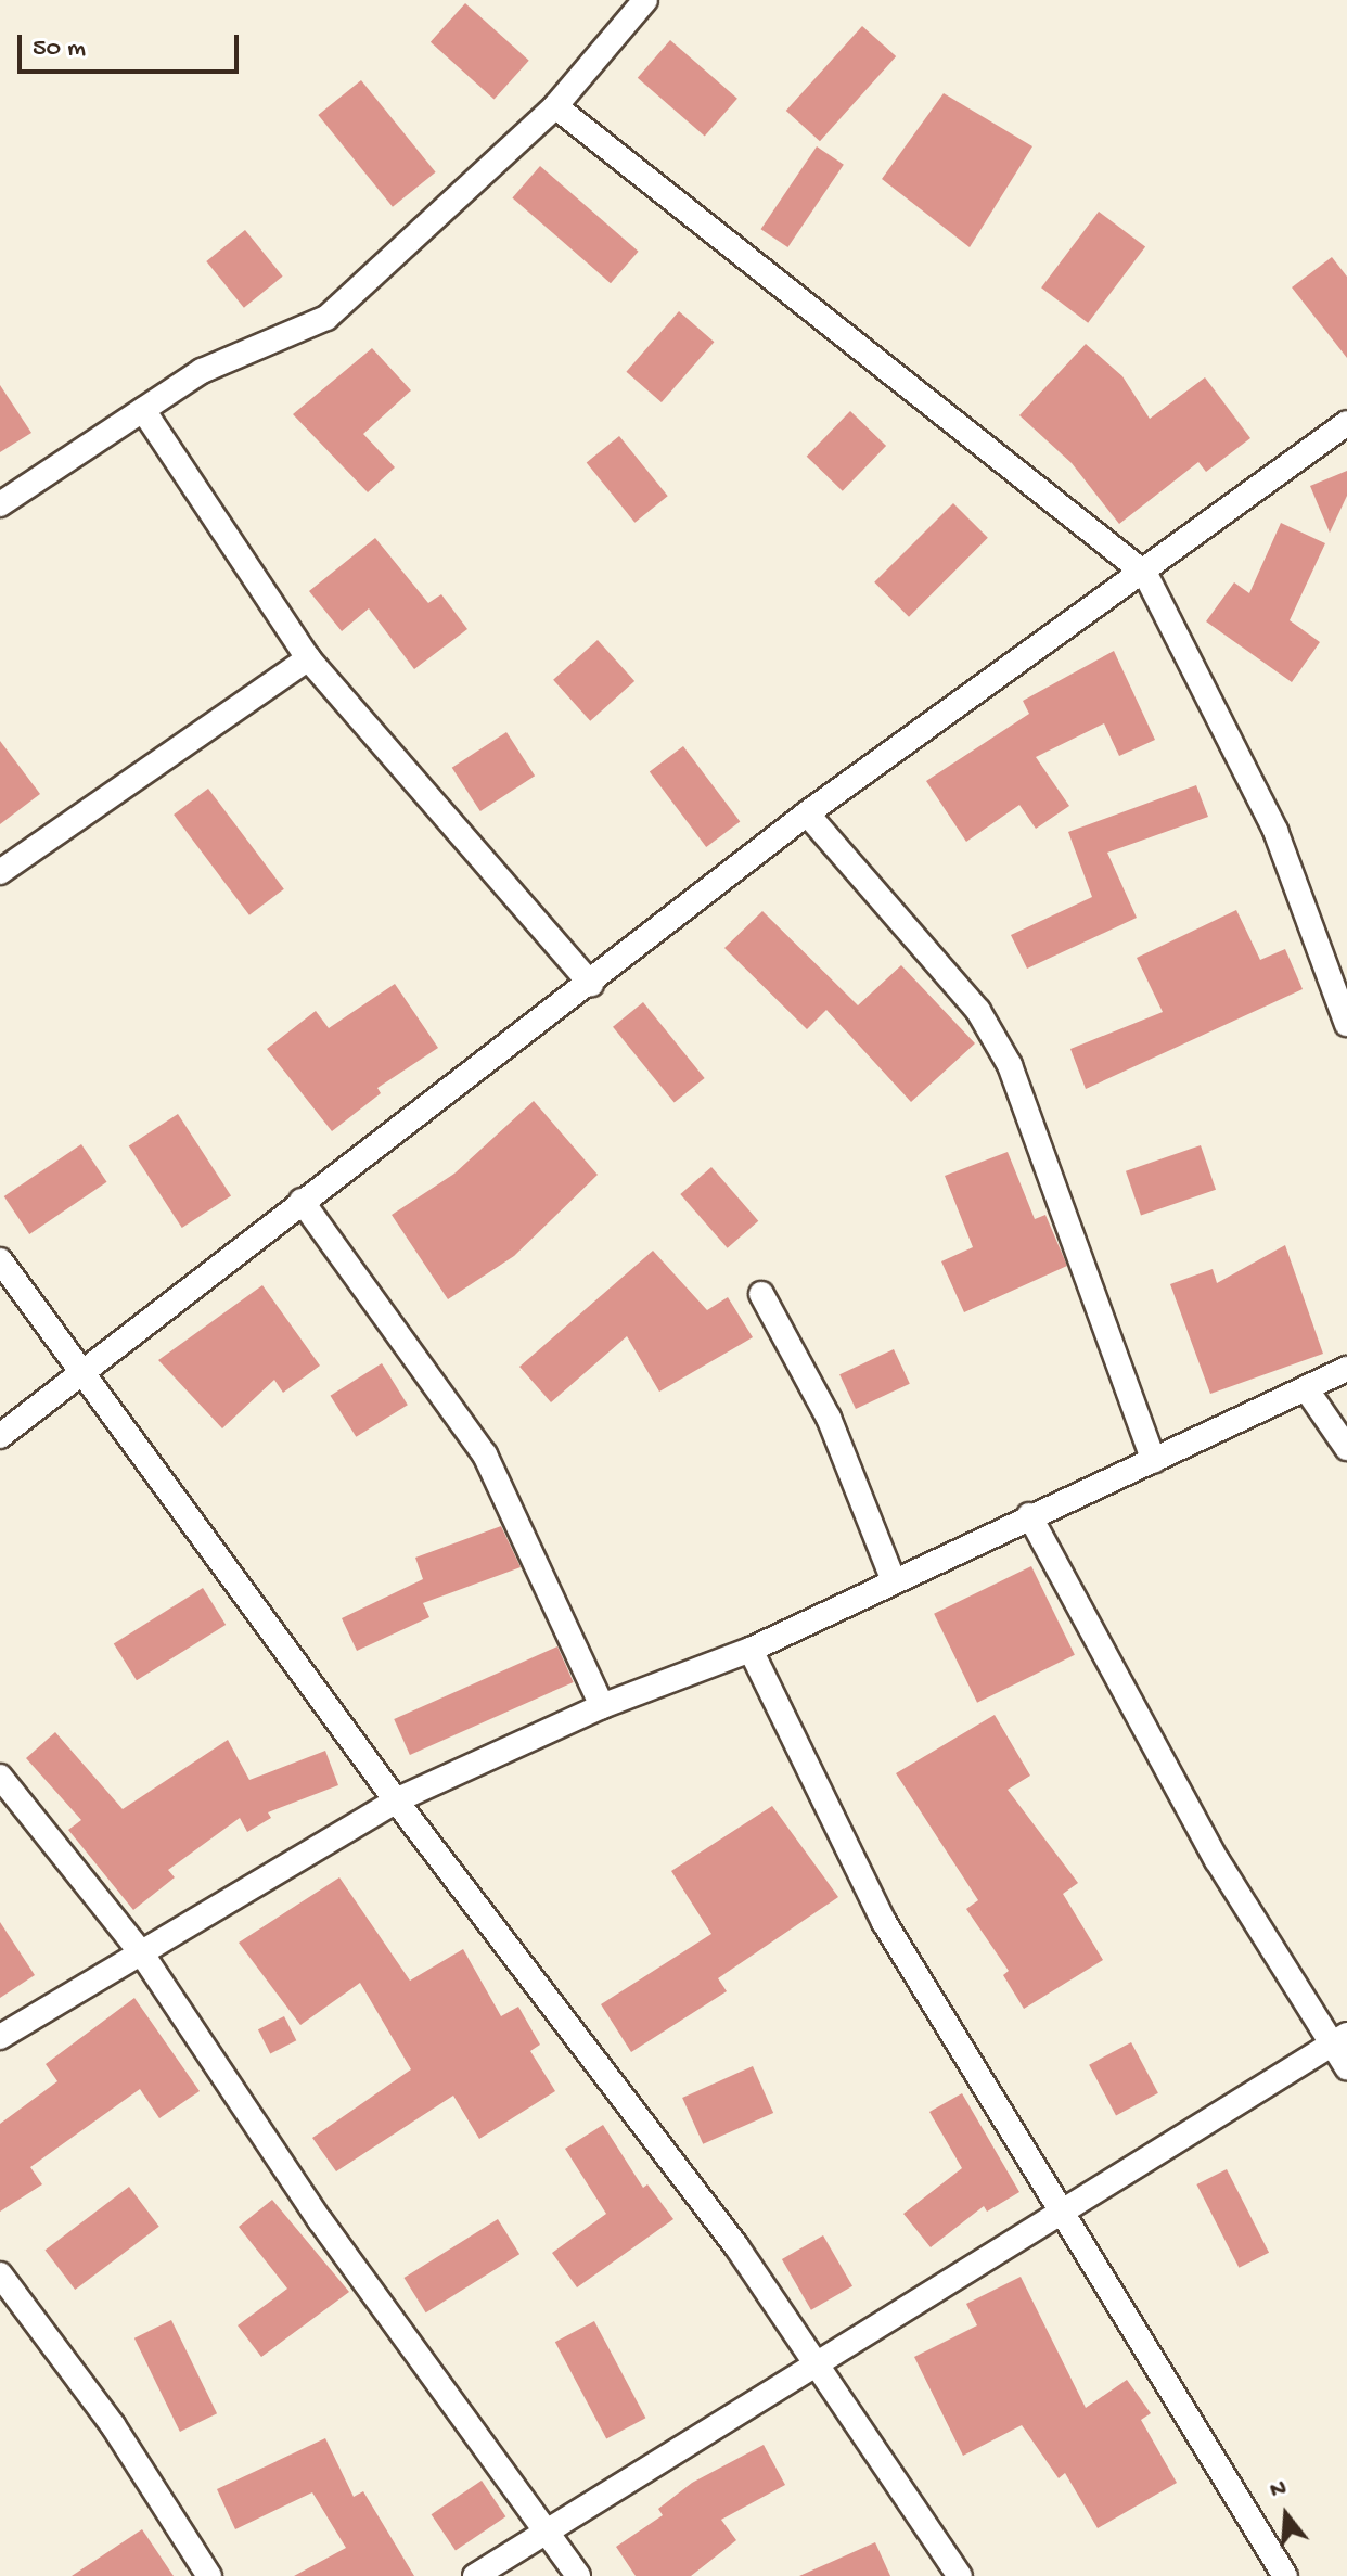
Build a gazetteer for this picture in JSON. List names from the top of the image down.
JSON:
{
  "scale_bar": "50 m",
  "north": "top"
}
